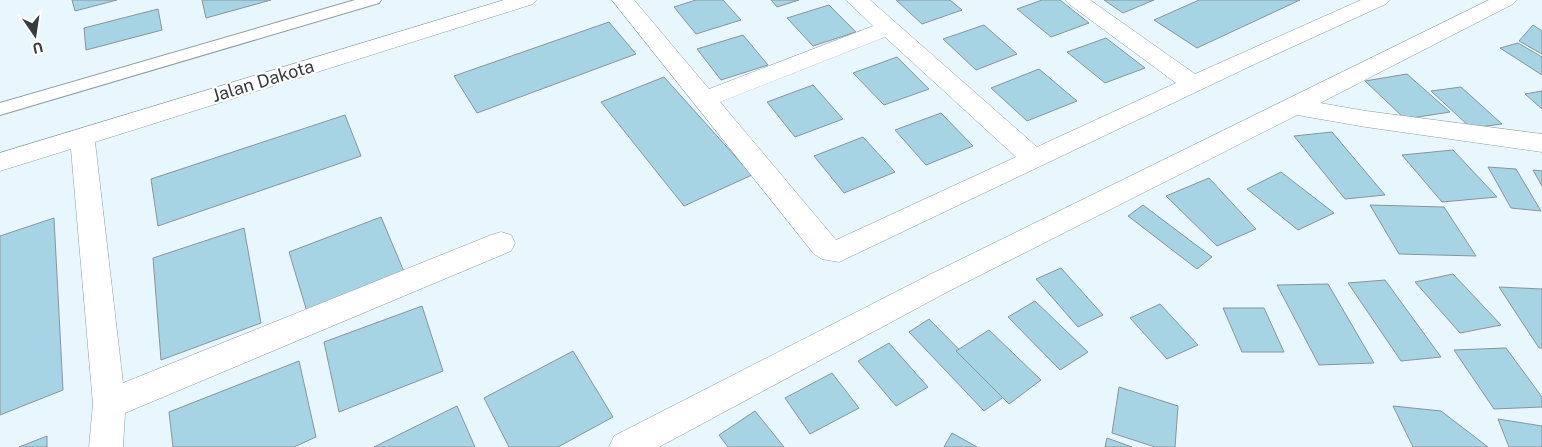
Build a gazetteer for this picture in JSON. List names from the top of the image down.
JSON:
{
  "streets": {
    "street": ["Jalan Dakota"]
  },
  "north": "bottom"
}
